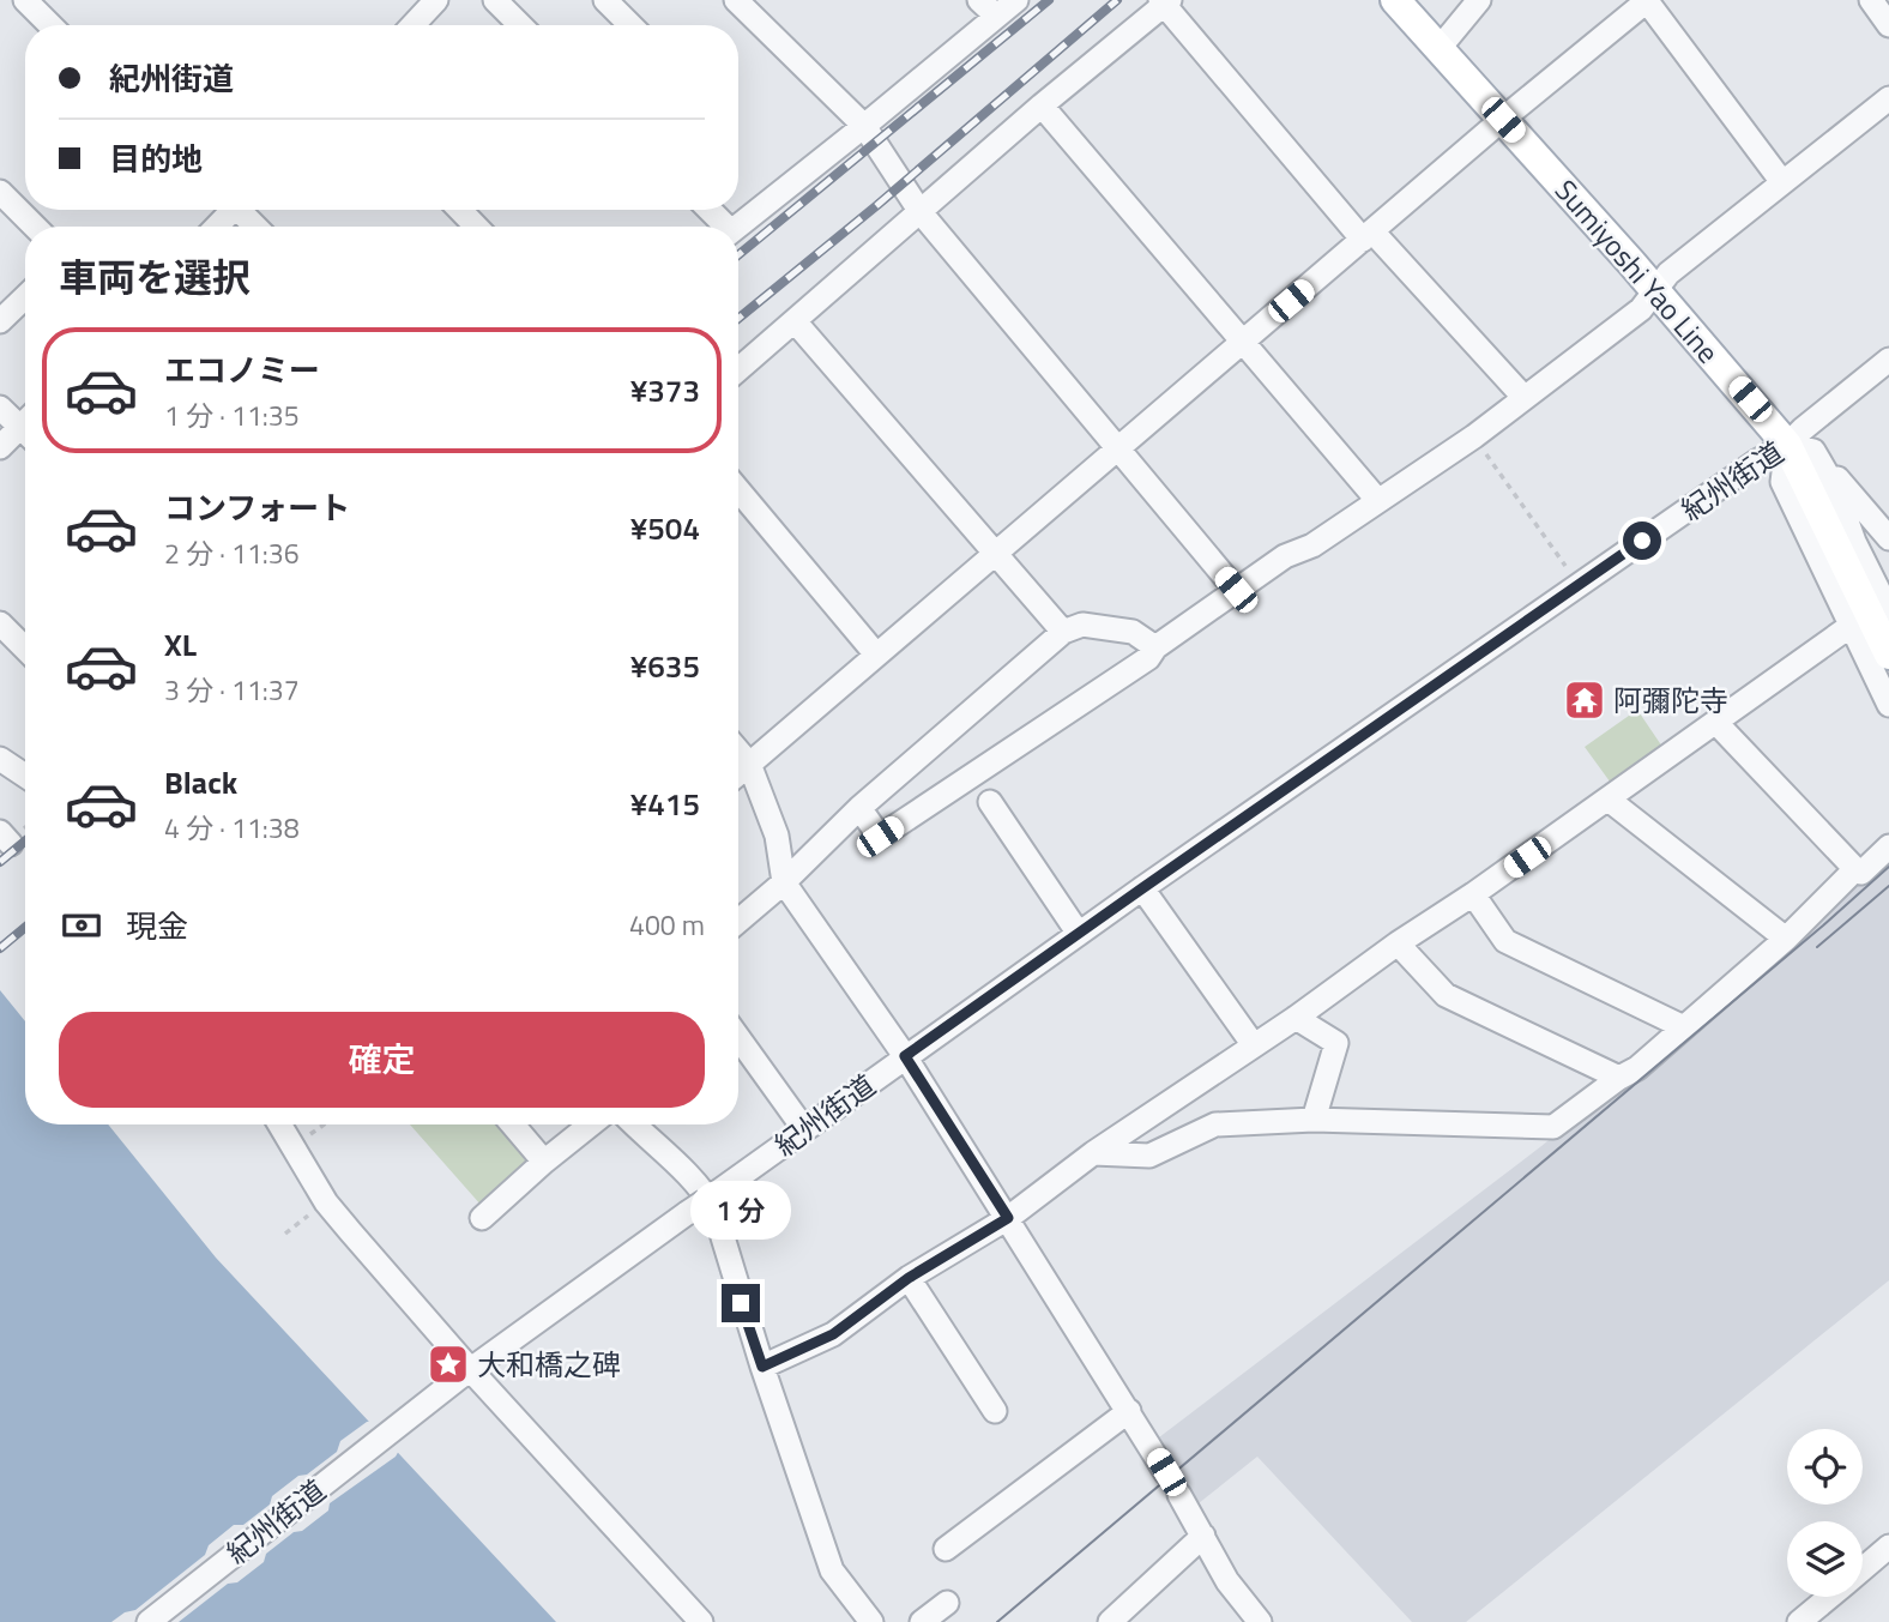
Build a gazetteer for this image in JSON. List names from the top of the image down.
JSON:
{
  "streets": {
    "main road": ["Sumiyoshi Yao Line"],
    "street": ["紀州街道"]
  },
  "crossings": [
    ["Sumiyoshi Yao Line", "紀州街道"]
  ],
  "places": {
    "temple": ["阿彌陀寺"],
    "place": ["大和橋之碑"]
  },
  "page": {
    "banner": ["紀州街道", "目的地"],
    "heading": "車両を選択",
    "list": [
      {
        "name": "エコノミー",
        "note": "1 分 · 11:35",
        "value": "¥373"
      },
      {
        "name": "コンフォート",
        "note": "2 分 · 11:36",
        "value": "¥504"
      },
      {
        "name": "XL",
        "note": "3 分 · 11:37",
        "value": "¥635"
      },
      {
        "name": "Black",
        "note": "4 分 · 11:38",
        "value": "¥415"
      }
    ],
    "pay": ["現金", "400 m"],
    "buttons": "確定",
    "bubble": "1 分"
  }
}
